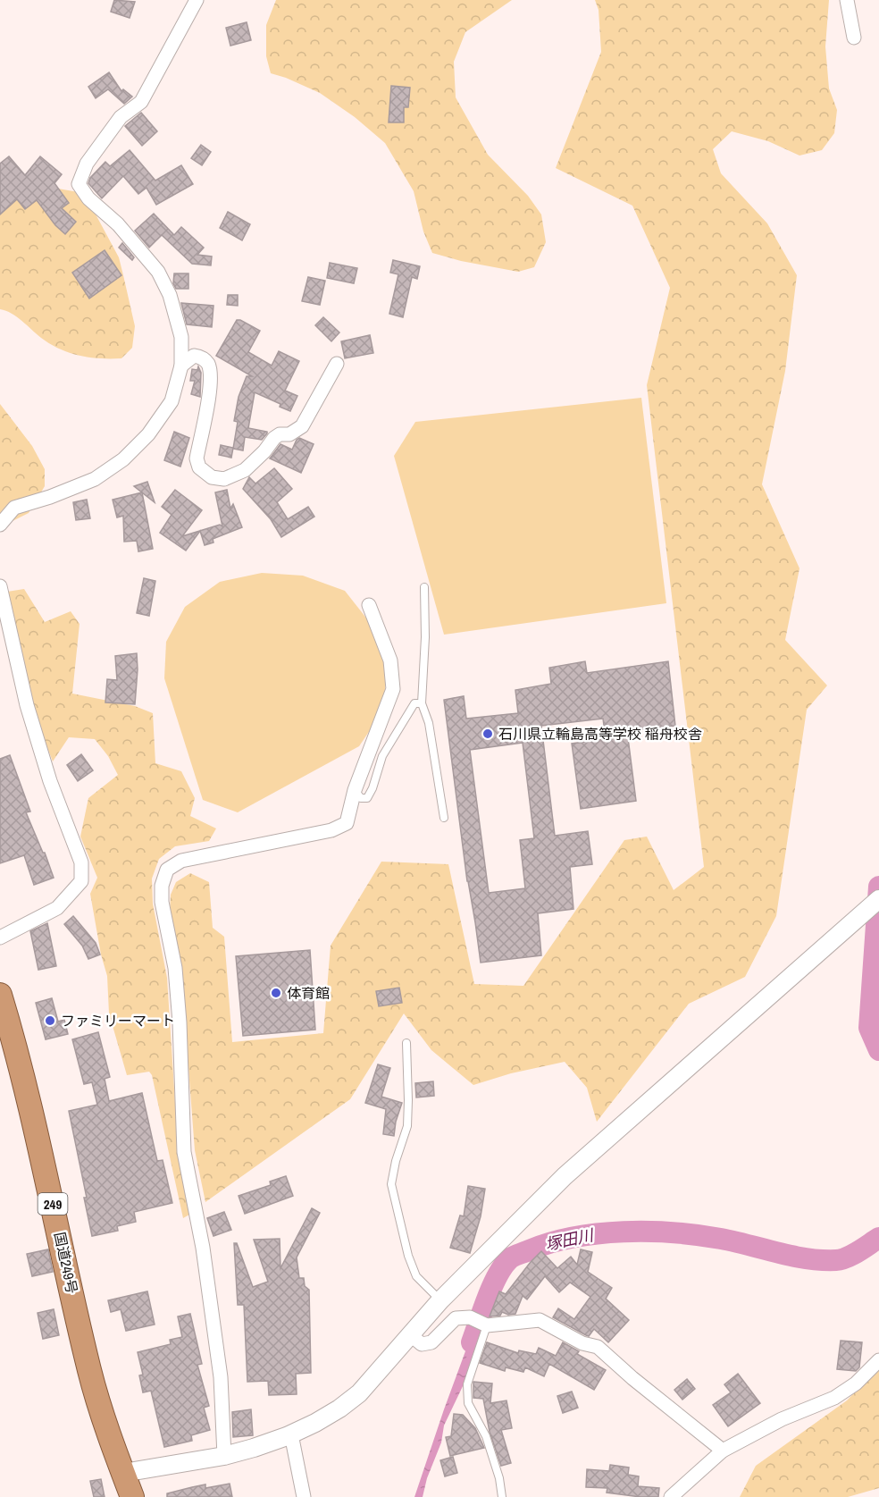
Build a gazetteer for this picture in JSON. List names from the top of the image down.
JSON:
{
  "streets": {
    "highway": ["249", "国道249号"]
  },
  "water": ["塚田川"],
  "places": ["石川県立輪島高等学校 稲舟校舎", "体育館", "ファミリーマート"]
}
